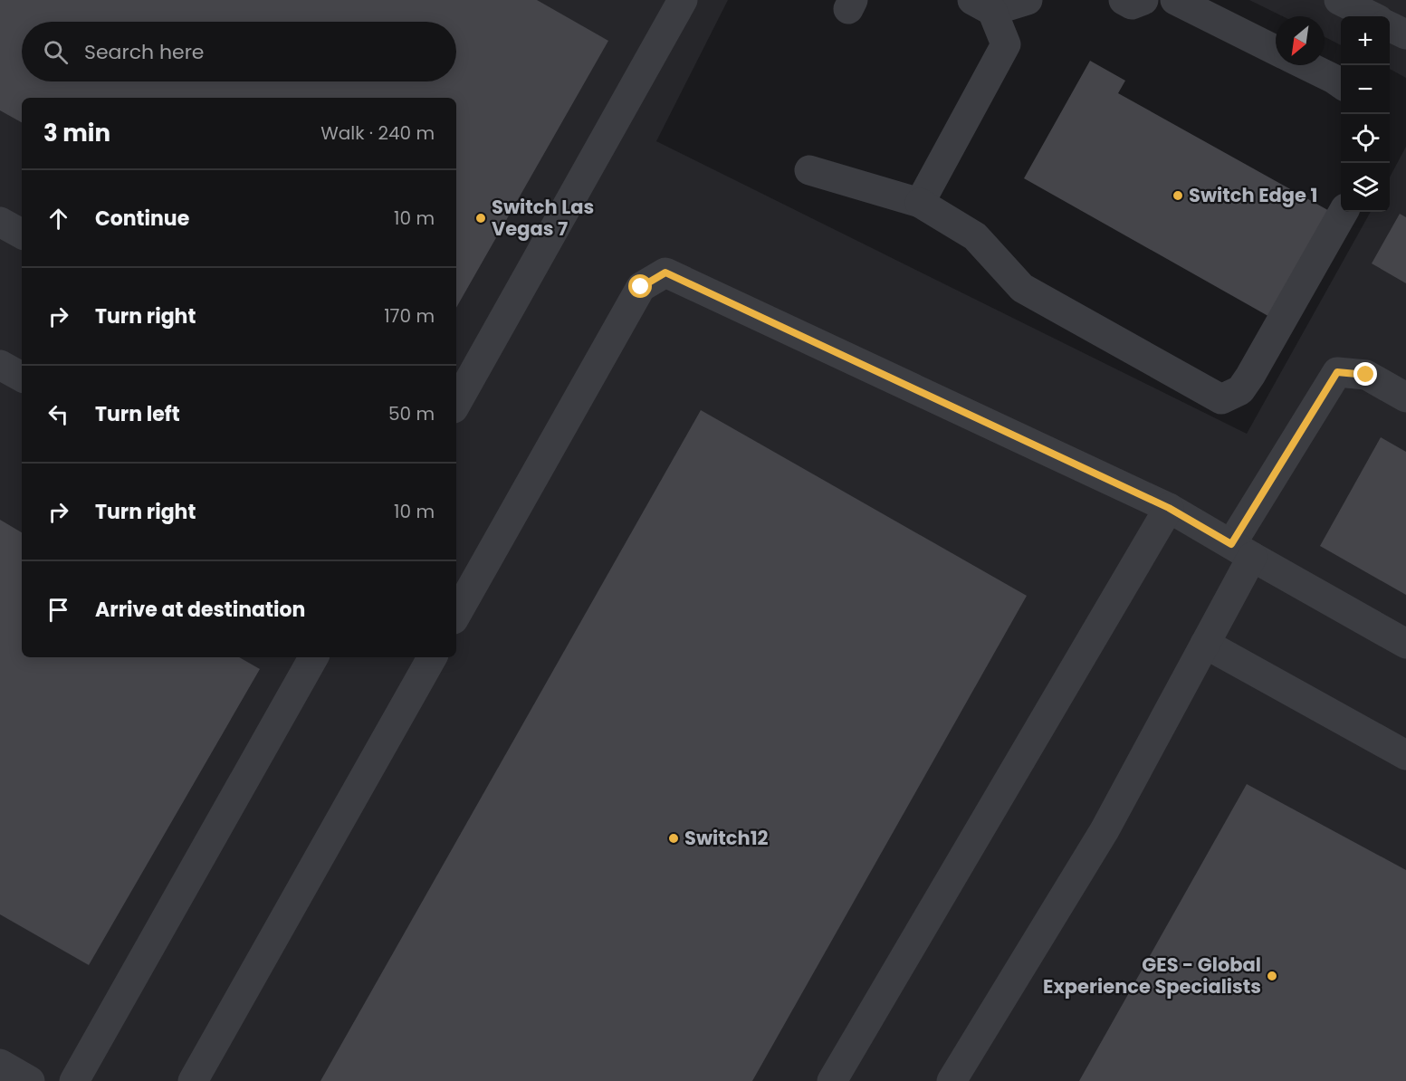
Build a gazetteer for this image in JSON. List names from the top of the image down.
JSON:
{
  "places": [
    "Switch Edge 1",
    "Switch Las Vegas 7",
    "Switch12",
    "GES - Global Experience Specialists"
  ],
  "north": "bottom left",
  "page": {
    "map_buttons": ["+", "−"],
    "search": "Search here",
    "heading": ["3 min", "Walk · 240 m"],
    "list": [
      ["Continue", "10 m"],
      ["Turn right", "170 m"],
      ["Turn left", "50 m"],
      ["Turn right", "10 m"],
      "Arrive at destination"
    ]
  }
}
